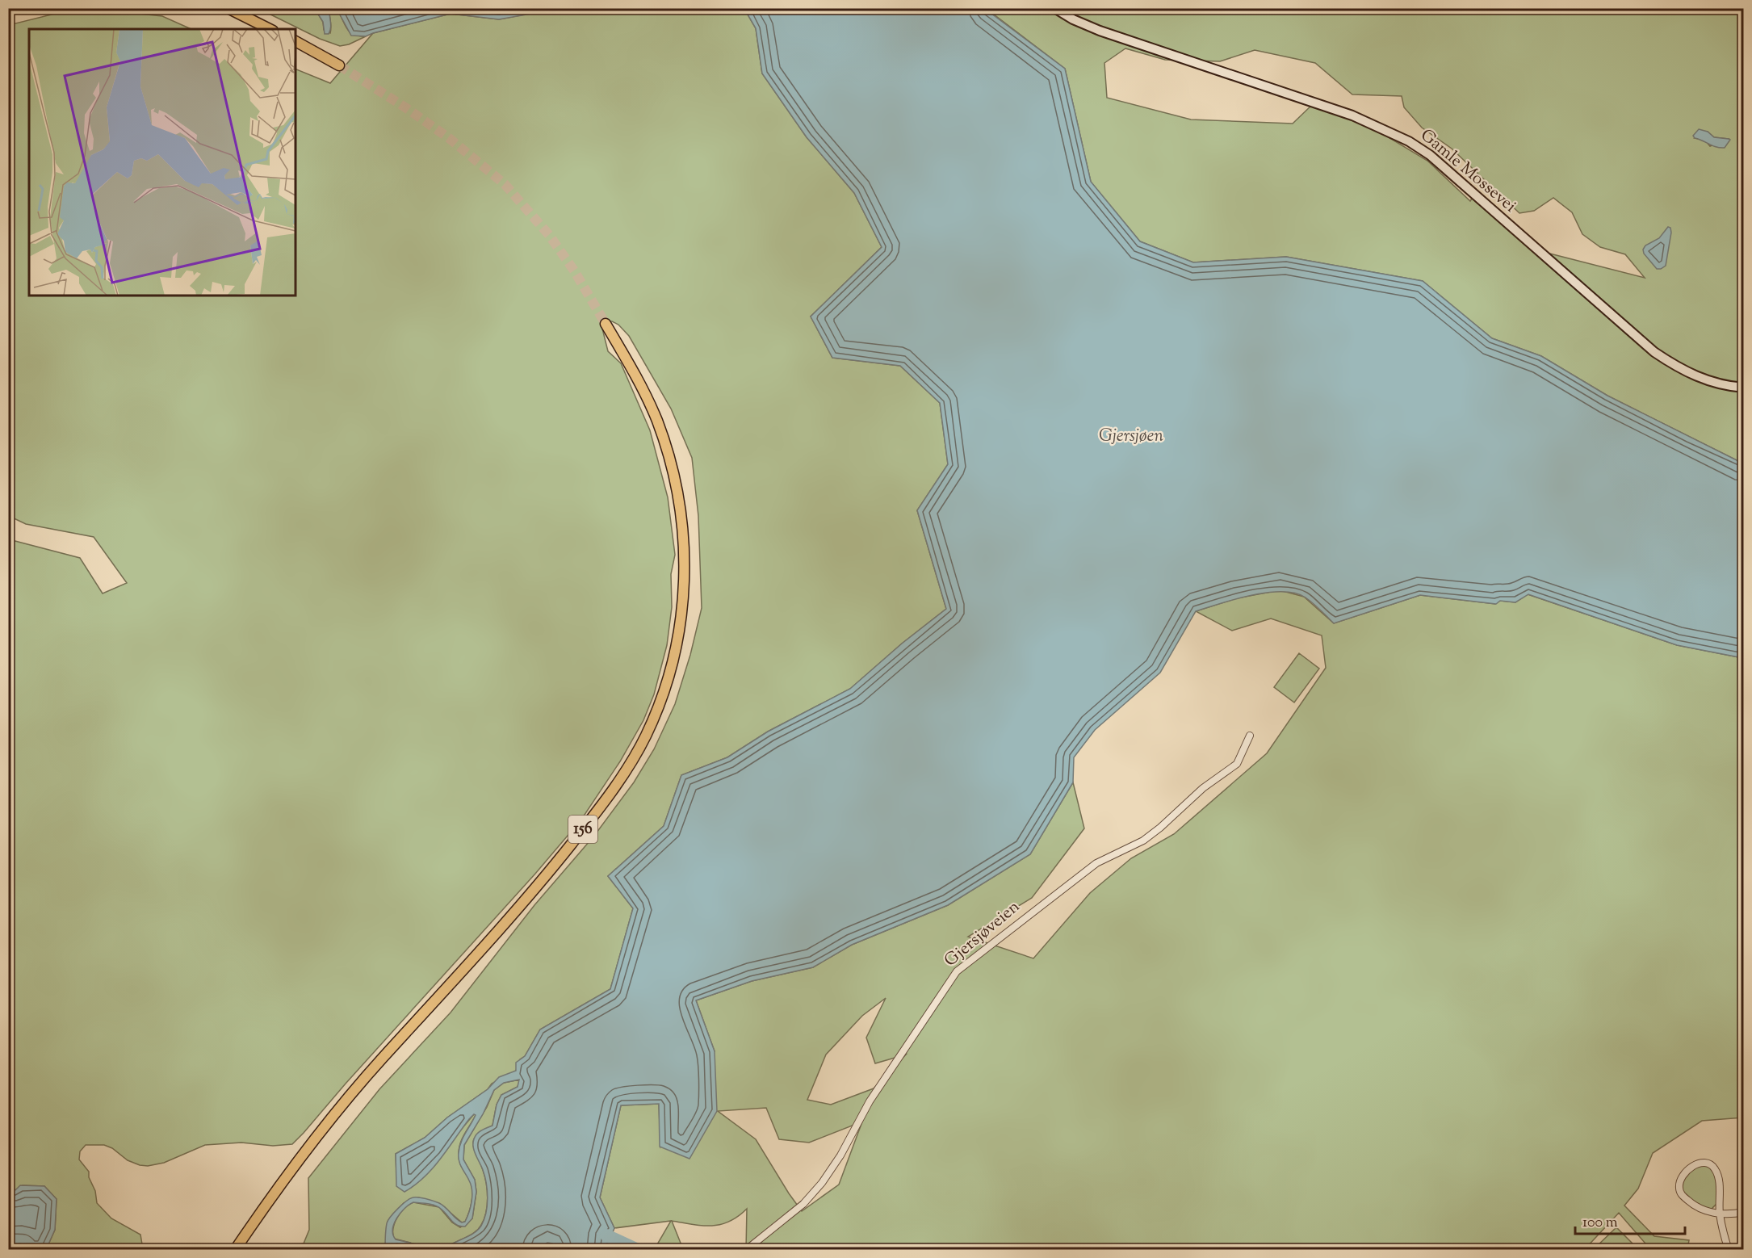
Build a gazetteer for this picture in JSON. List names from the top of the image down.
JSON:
{
  "streets": {
    "main road": ["Gamle Mossevei", "156"],
    "street": ["Gjersjøveien"]
  },
  "water": ["Gjersjøen"],
  "scale_bar": "100 m"
}
